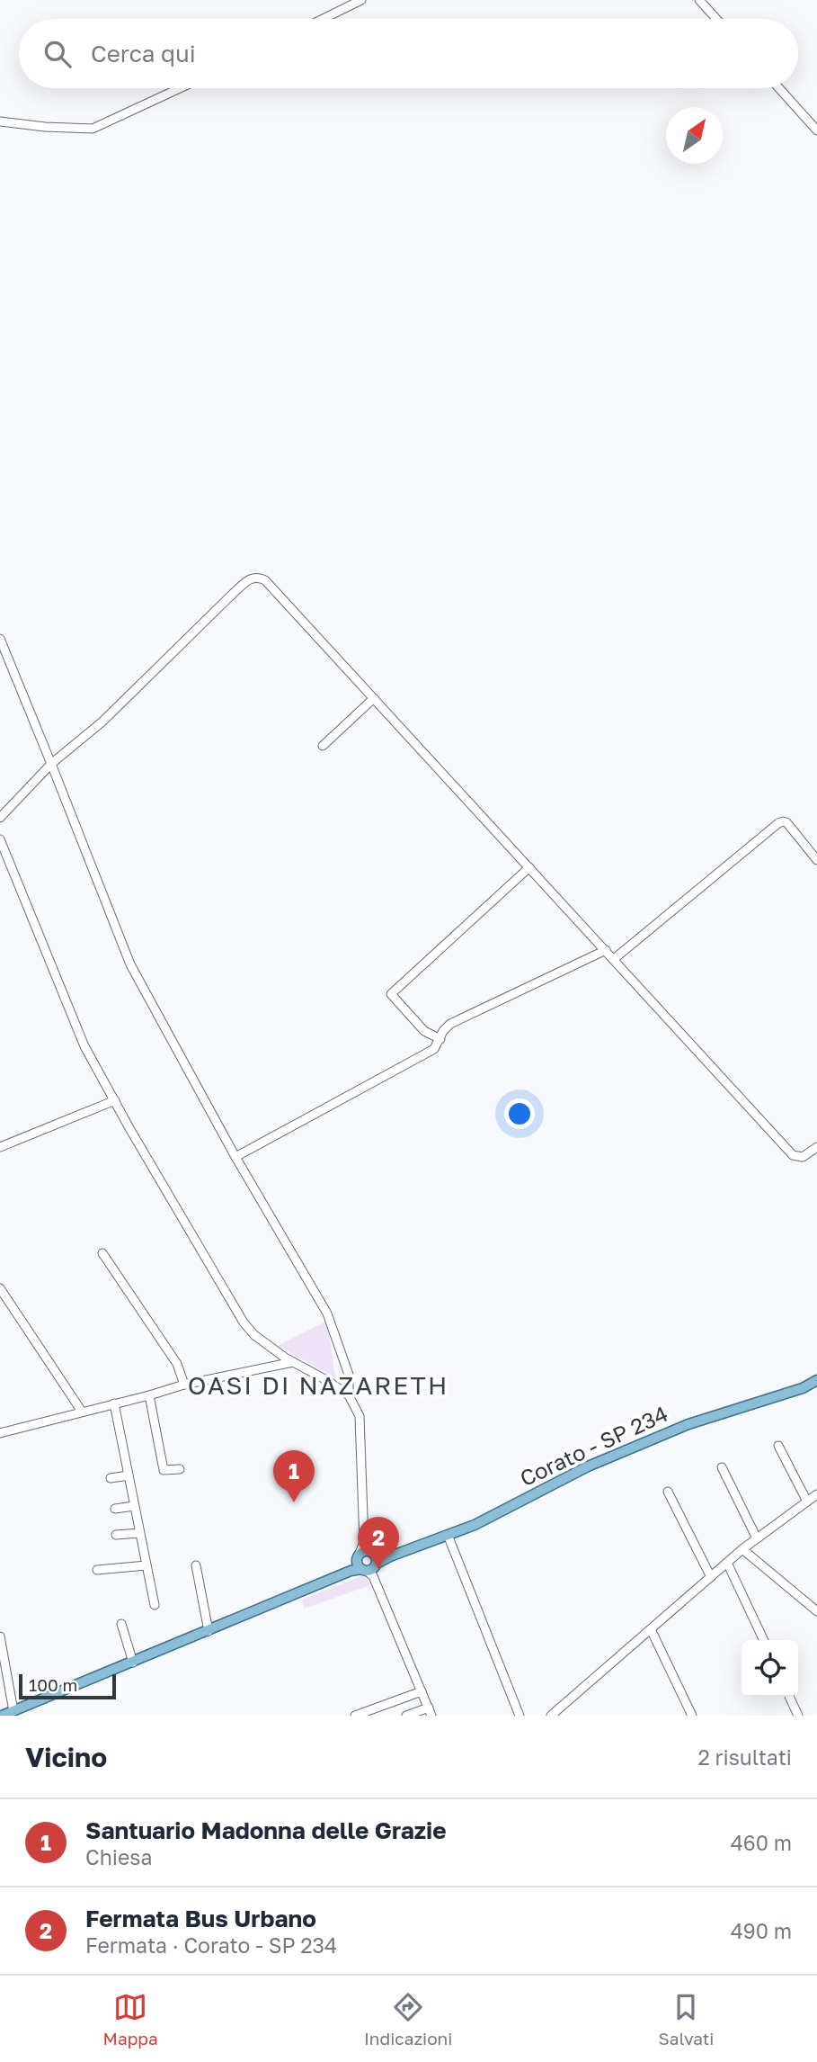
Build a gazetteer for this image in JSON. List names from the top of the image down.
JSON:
{
  "streets": {
    "main road": ["Corato - SP 234"]
  },
  "districts": ["OASI DI NAZARETH"],
  "scale_bar": "100 m",
  "north": "top right",
  "page": {
    "search": "Cerca qui",
    "pins": ["1", "2"],
    "scale": "100 m",
    "heading": ["Vicino", "2 risultati"],
    "list": [
      {
        "mark": "1",
        "name": "Santuario Madonna delle Grazie",
        "note": "Chiesa",
        "value": "460 m"
      },
      {
        "mark": "2",
        "name": "Fermata Bus Urbano",
        "note": "Fermata · Corato - SP 234",
        "value": "490 m"
      }
    ],
    "nav": ["Mappa", "Indicazioni", "Salvati"]
  }
}
